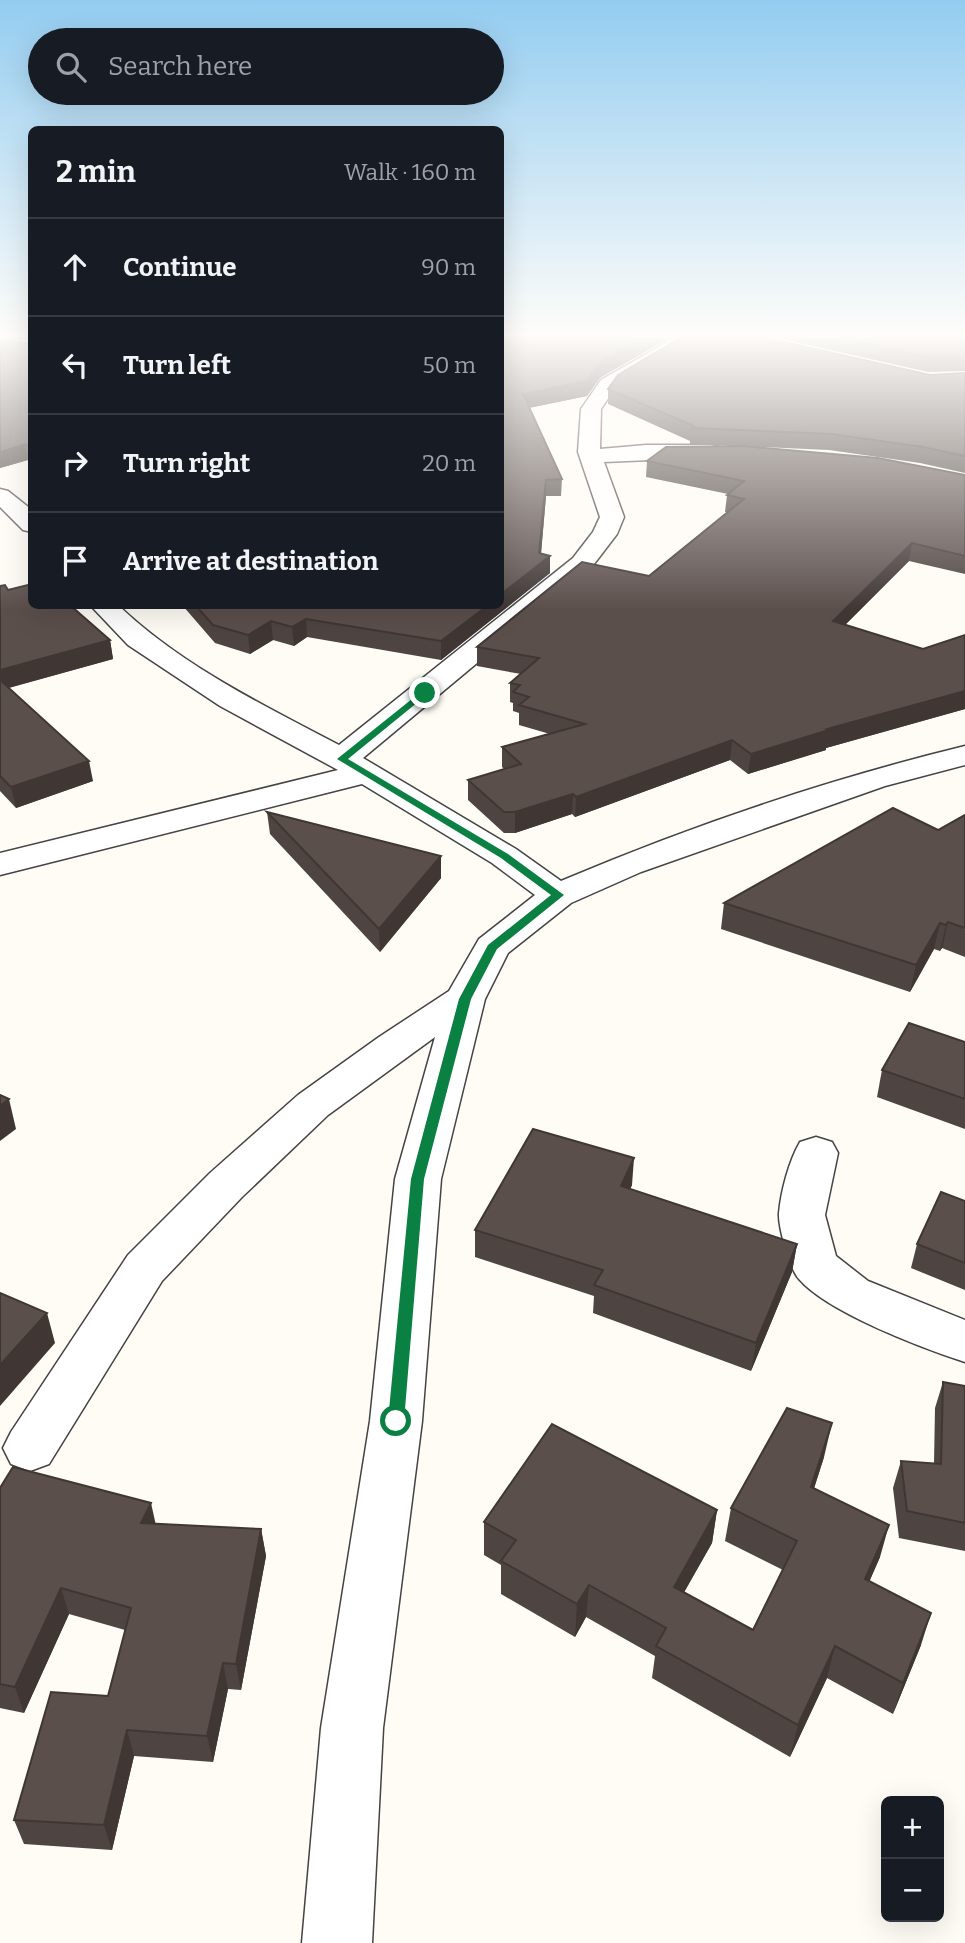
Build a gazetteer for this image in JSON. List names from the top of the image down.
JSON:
{
  "page": {
    "search": "Search here",
    "heading": ["2 min", "Walk · 160 m"],
    "list": [
      ["Continue", "90 m"],
      ["Turn left", "50 m"],
      ["Turn right", "20 m"],
      "Arrive at destination"
    ],
    "map_buttons": ["+", "−"]
  }
}
